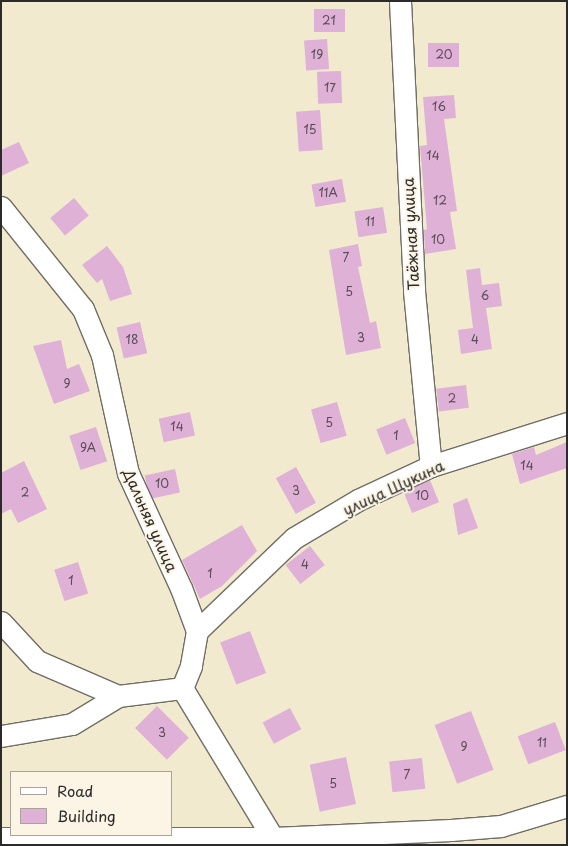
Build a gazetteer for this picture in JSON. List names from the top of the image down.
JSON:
{
  "streets": {
    "street": ["Таёжная улица", "улица Щукина", "Дальняя улица"]
  },
  "crossings": [
    ["Таёжная улица", "улица Щукина"],
    ["улица Щукина", "Дальняя улица"]
  ],
  "house_numbers": [
    "21",
    "19",
    "20",
    "17",
    "16",
    "15",
    "14",
    "11А",
    "12",
    "11",
    "10",
    "7",
    "5",
    "6",
    "3",
    "18",
    "4",
    "9",
    "2",
    "5",
    "14",
    "1",
    "9А",
    "14",
    "10",
    "3",
    "2",
    "10",
    "4",
    "1",
    "1",
    "3",
    "11",
    "9",
    "7",
    "5"
  ],
  "legend": ["Road", "Building"]
}
